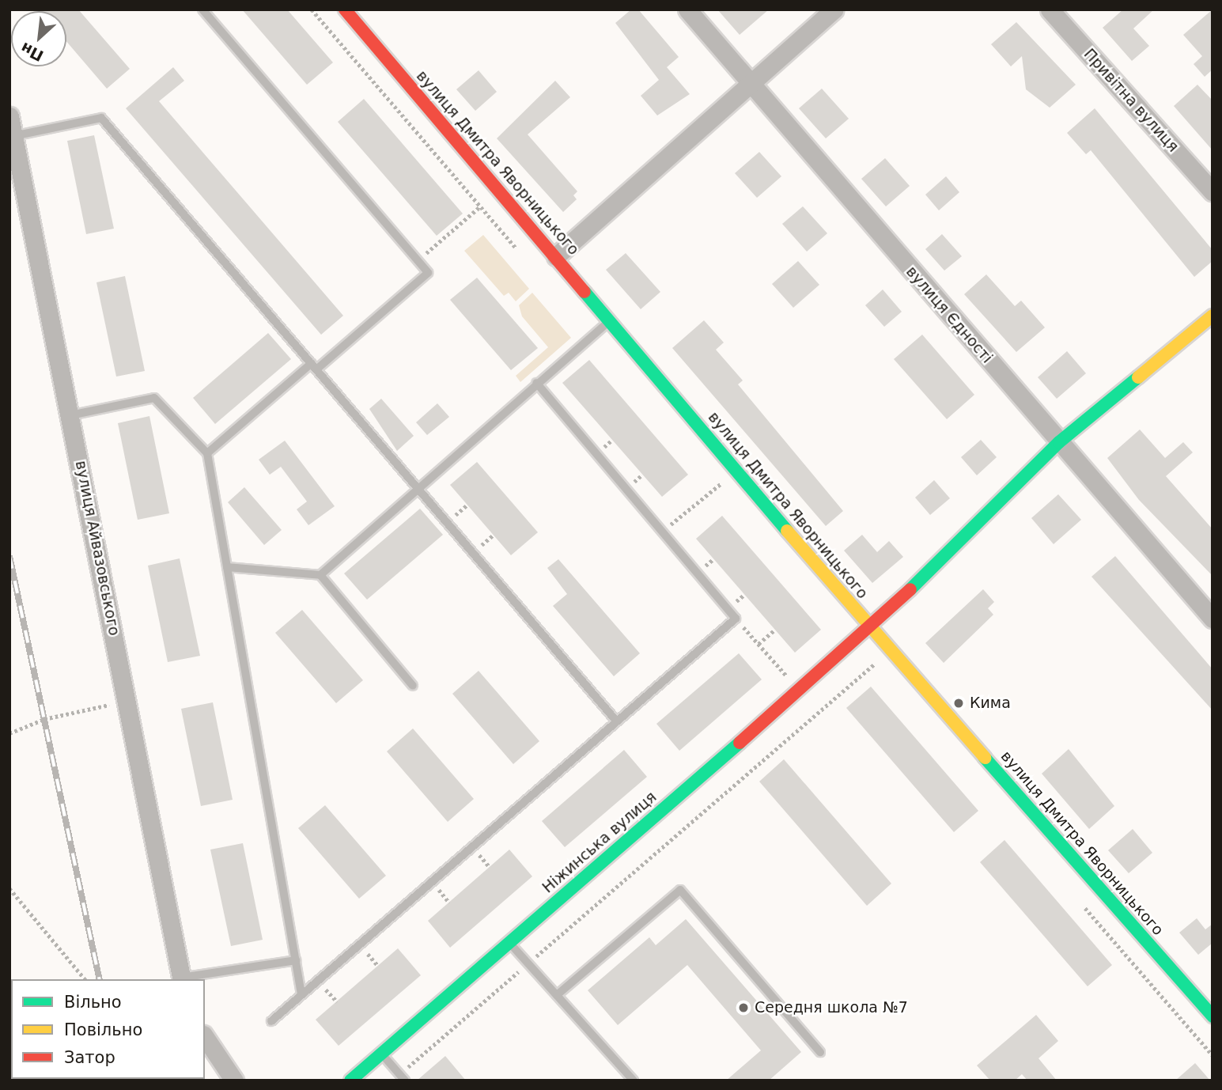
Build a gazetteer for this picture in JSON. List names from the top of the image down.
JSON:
{
  "streets": {
    "street": [
      "Привітна вулиця",
      "вулиця Дмитра Яворницького",
      "вулиця Єдності",
      "вулиця Айвазовського",
      "Ніжинська вулиця"
    ]
  },
  "crossings": [
    ["вулиця Дмитра Яворницького", "Ніжинська вулиця"],
    ["вулиця Єдності", "Ніжинська вулиця"]
  ],
  "places": ["Кима", "Середня школа №7"],
  "legend": ["Вільно", "Повільно", "Затор"],
  "north": "bottom left"
}
